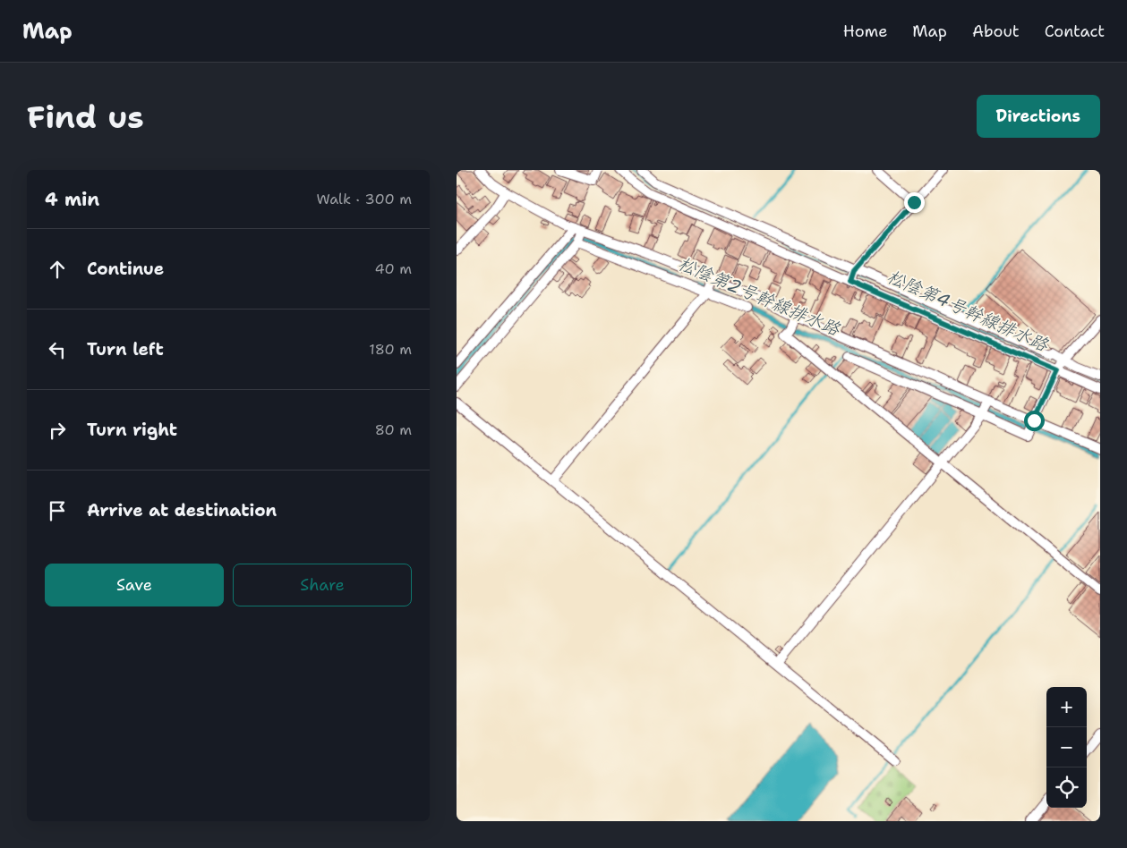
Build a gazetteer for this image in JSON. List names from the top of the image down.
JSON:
{
  "water": ["松陰第2号幹線排水路", "松陰第4号幹線排水路"],
  "page": {
    "header": "Map",
    "nav": [
      "Home",
      "Map",
      "About",
      "Contact"
    ],
    "buttons": [
      "Directions",
      ["Save", "Share"]
    ],
    "title": "Find us",
    "heading": ["4 min", "Walk · 300 m"],
    "list": [
      ["Continue", "40 m"],
      ["Turn left", "180 m"],
      ["Turn right", "80 m"],
      "Arrive at destination"
    ],
    "map_buttons": ["+", "−"]
  }
}
